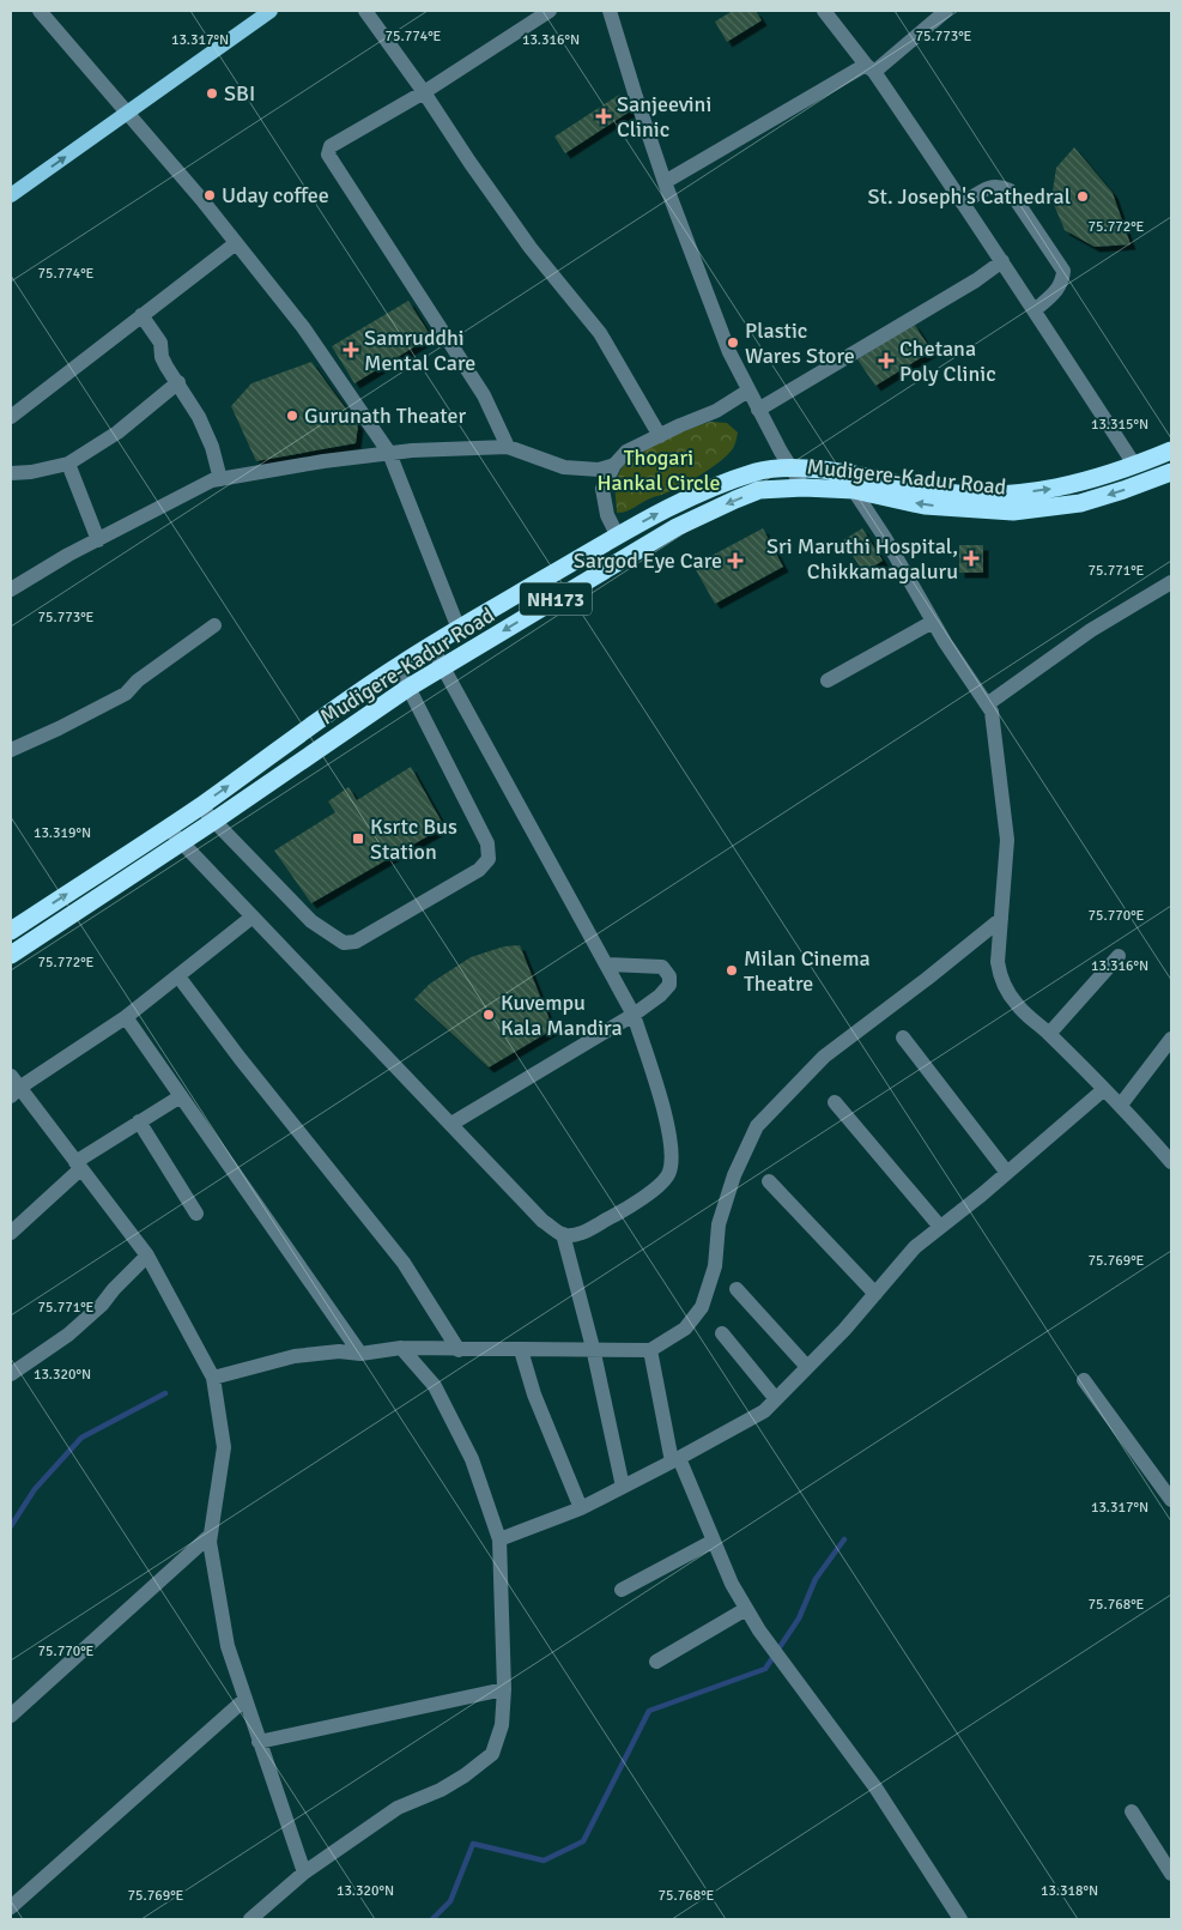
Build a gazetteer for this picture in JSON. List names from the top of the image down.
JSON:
{
  "streets": {
    "highway": ["Mudigere-Kadur Road", "NH173"]
  },
  "parks": ["Thogari Hankal Circle"],
  "places": {
    "other": [
      "SBI",
      "Uday coffee",
      "St. Joseph's Cathedral",
      "Plastic Wares Store",
      "Gurunath Theater",
      "Milan Cinema Theatre",
      "Kuvempu Kala Mandira"
    ],
    "health": [
      "Sanjeevini Clinic",
      "Samruddhi Mental Care",
      "Chetana Poly Clinic",
      "Sri Maruthi Hospital, Chikkamagaluru",
      "Sargod Eye Care"
    ],
    "transit": ["Ksrtc Bus Station"]
  },
  "coordinates": [
    "75.774°E",
    "75.773°E",
    "13.316°N",
    "13.317°N",
    "75.772°E",
    "13.315°N",
    "75.771°E",
    "13.319°N",
    "75.770°E",
    "75.769°E",
    "13.320°N",
    "75.768°E",
    "13.318°N"
  ]
}
